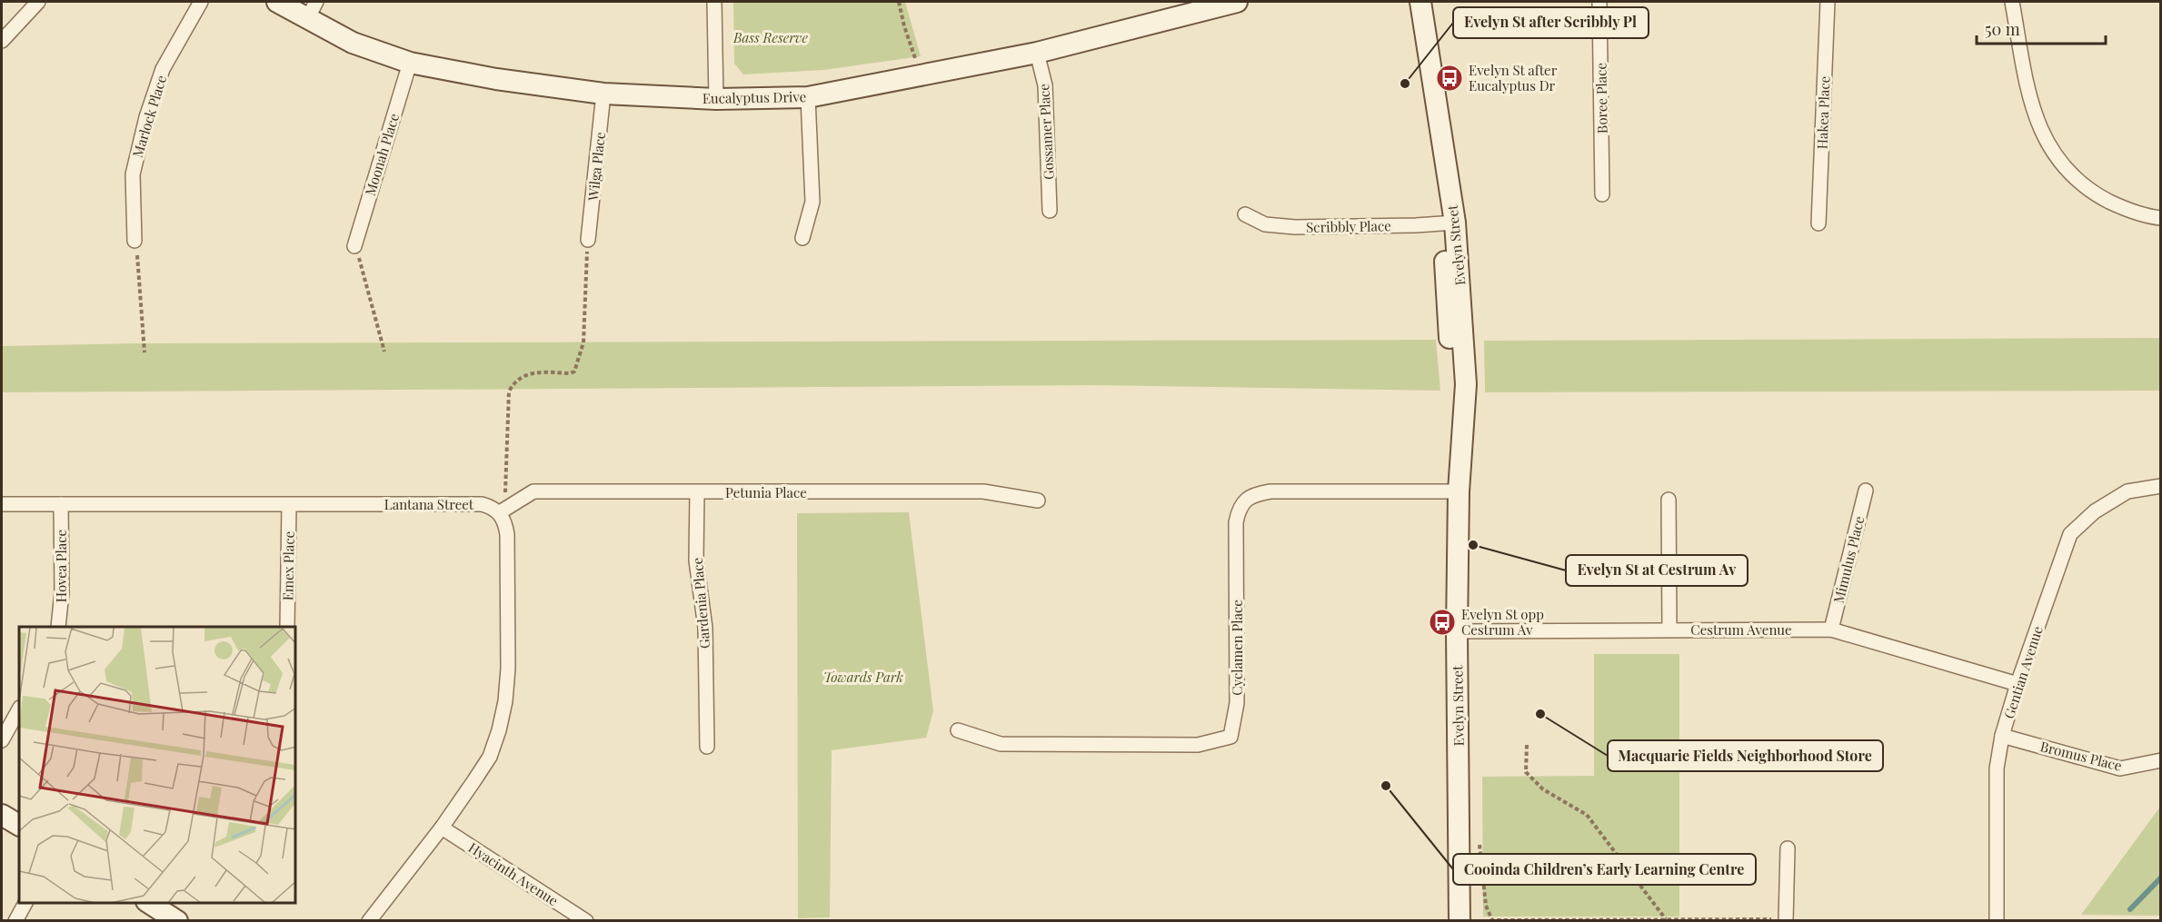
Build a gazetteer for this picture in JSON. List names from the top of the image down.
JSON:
{
  "streets": {
    "street": [
      "Eucalyptus Drive",
      "Boree Place",
      "Hakea Place",
      "Marlock Place",
      "Gossamer Place",
      "Moonah Place",
      "Wilga Place",
      "Scribbly Place",
      "Evelyn Street",
      "Petunia Place",
      "Lantana Street",
      "Mimulus Place",
      "Hovea Place",
      "Emex Place",
      "Gardenia Place",
      "Cestrum Avenue",
      "Cyclamen Place",
      "Gentian Avenue",
      "Bromus Place",
      "Hyacinth Avenue"
    ]
  },
  "crossings": [
    ["Eucalyptus Drive", "Gossamer Place"],
    ["Eucalyptus Drive", "Moonah Place"],
    ["Eucalyptus Drive", "Wilga Place"],
    ["Scribbly Place", "Evelyn Street"],
    ["Evelyn Street", "Cestrum Avenue"],
    ["Evelyn Street", "Cyclamen Place"],
    ["Petunia Place", "Lantana Street"],
    ["Petunia Place", "Gardenia Place"],
    ["Lantana Street", "Hovea Place"],
    ["Lantana Street", "Emex Place"],
    ["Mimulus Place", "Cestrum Avenue"],
    ["Cestrum Avenue", "Gentian Avenue"],
    ["Gentian Avenue", "Bromus Place"]
  ],
  "parks": ["Bass Reserve", "Towards Park"],
  "places": {
    "bus stop": ["Evelyn St after Eucalyptus Dr", "Evelyn St opp Cestrum Av"],
    "other": [
      "Evelyn St after Scribbly Pl",
      "Evelyn St at Cestrum Av",
      "Macquarie Fields Neighborhood Store",
      "Cooinda Children’s Early Learning Centre"
    ]
  },
  "scale_bar": "50 m"
}
